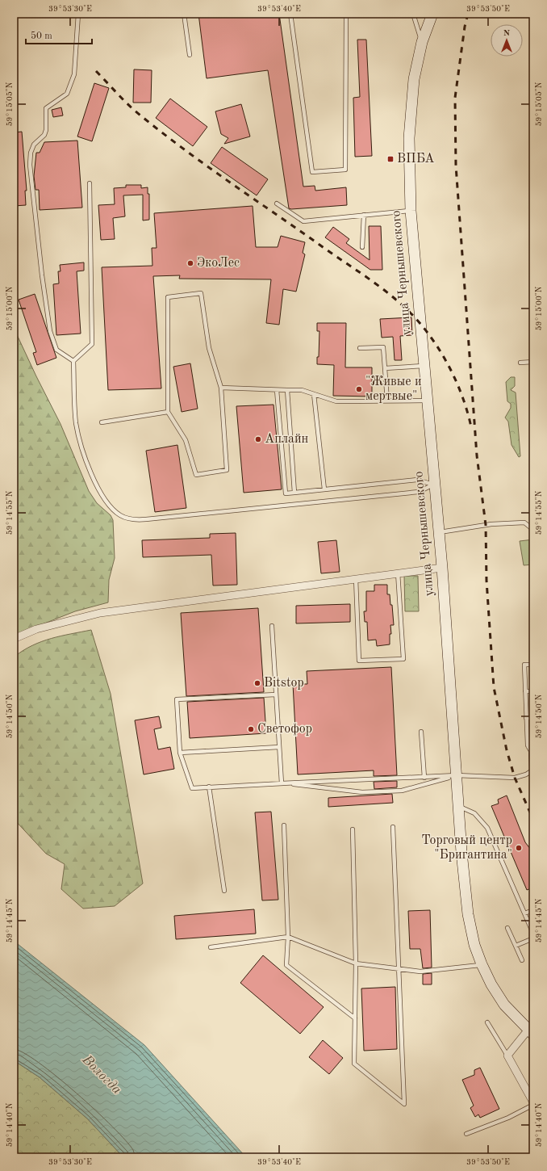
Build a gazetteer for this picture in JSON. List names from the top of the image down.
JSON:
{
  "streets": {
    "main road": ["улица Чернышевского"]
  },
  "water": ["Вологда"],
  "places": {
    "transit": ["ВПБА"],
    "other": [
      "ЭкоЛес",
      "\"Живые и мертвые\"",
      "Аплайн",
      "Bitstop",
      "Светофор",
      "Торговый центр \"Бригантина\""
    ]
  },
  "scale_bar": "50 m",
  "north": "top",
  "coordinates": [
    "39°53'30\"E",
    "39°53'40\"E",
    "39°53'50\"E",
    "59°15'05\"N",
    "59°15'00\"N",
    "59°14'55\"N",
    "59°14'50\"N",
    "59°14'45\"N",
    "59°14'40\"N"
  ]
}
